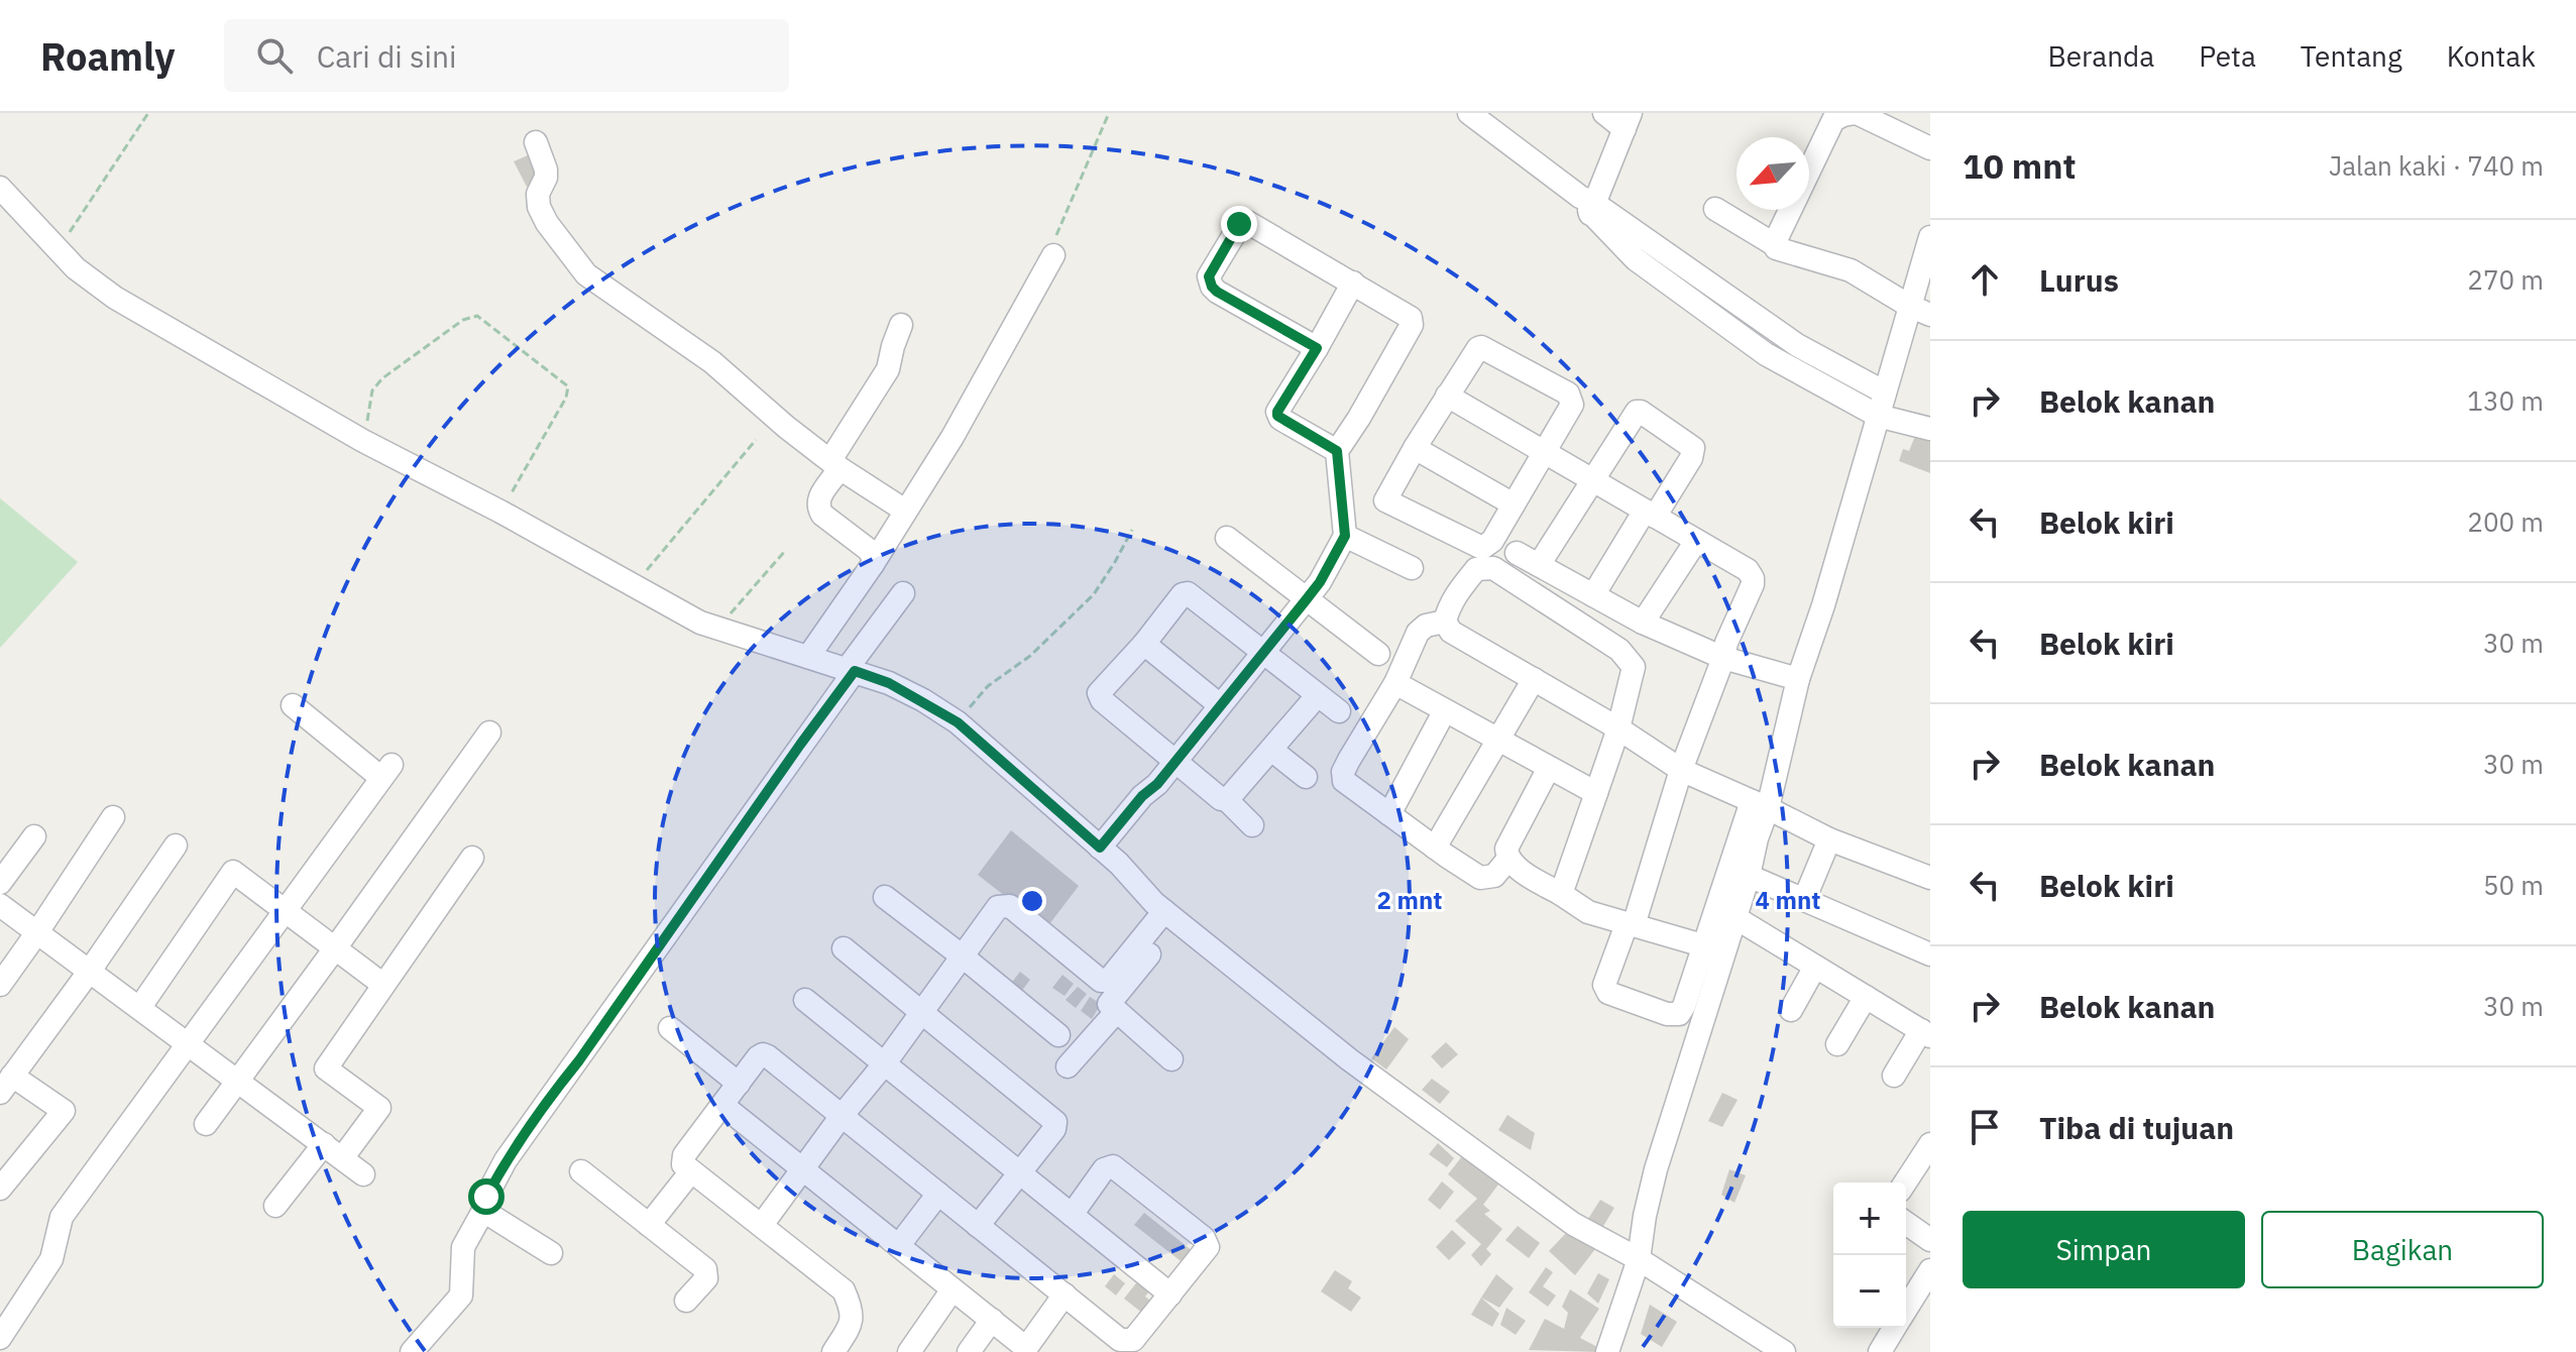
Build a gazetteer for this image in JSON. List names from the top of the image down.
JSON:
{
  "north": "bottom left",
  "page": {
    "header": "Roamly",
    "search": "Cari di sini",
    "nav": [
      "Beranda",
      "Peta",
      "Tentang",
      "Kontak"
    ],
    "heading": ["10 mnt", "Jalan kaki · 740 m"],
    "list": [
      ["Lurus", "270 m"],
      ["Belok kanan", "130 m"],
      ["Belok kiri", "200 m"],
      ["Belok kiri", "30 m"],
      ["Belok kanan", "30 m"],
      ["Belok kiri", "50 m"],
      ["Belok kanan", "30 m"],
      "Tiba di tujuan"
    ],
    "map_buttons": ["+", "−"],
    "buttons": ["Simpan", "Bagikan"]
  },
  "rings": ["2 mnt", "4 mnt"]
}
